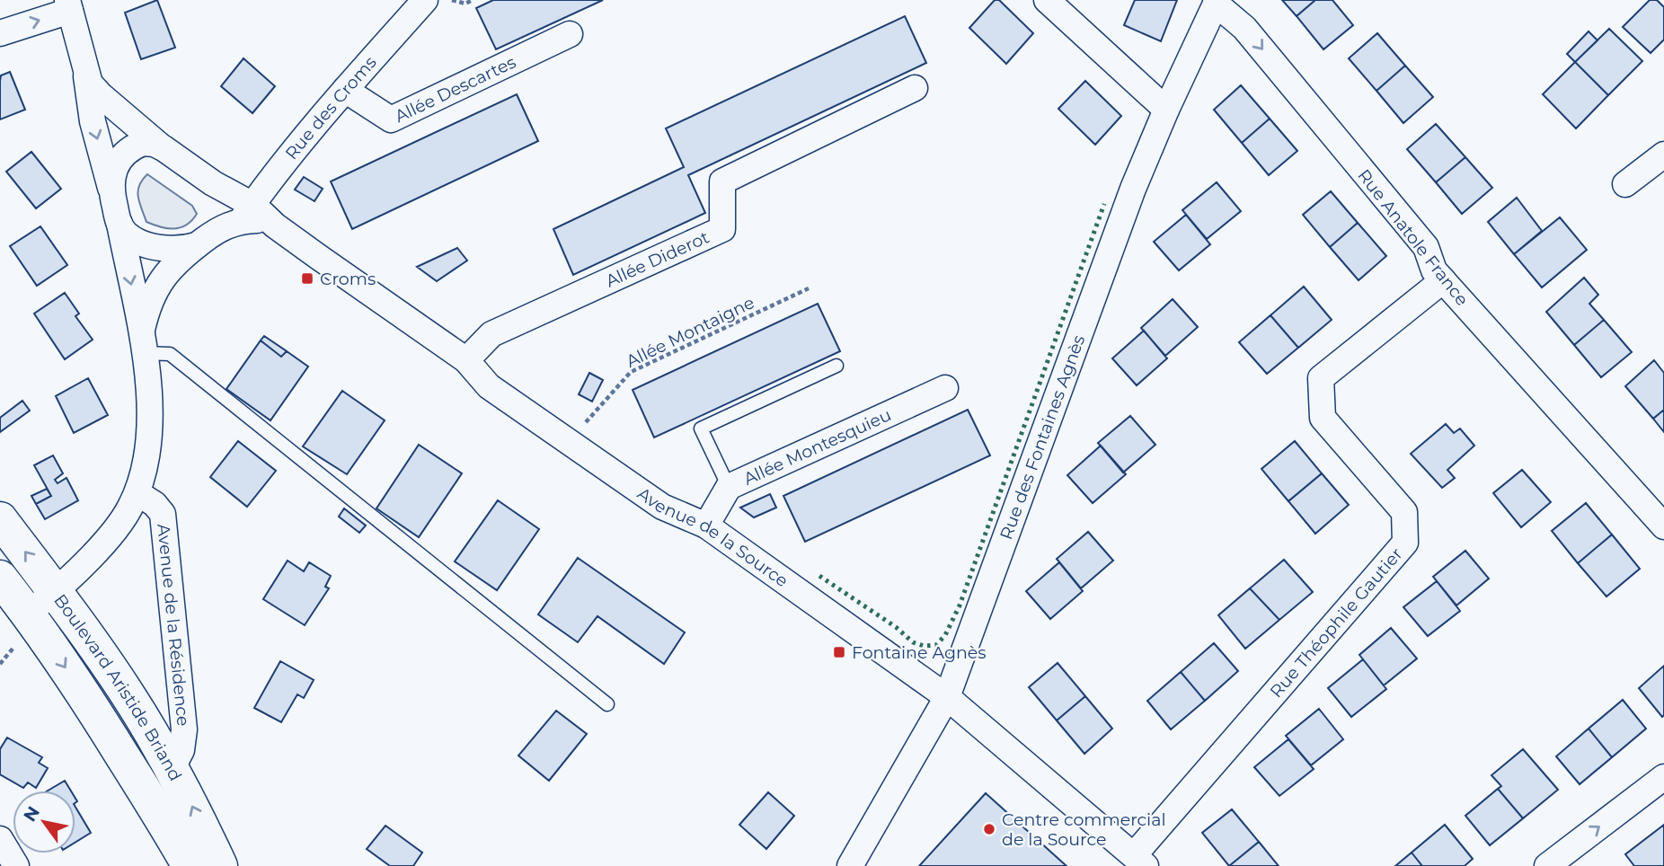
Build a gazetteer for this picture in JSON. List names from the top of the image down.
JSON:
{
  "streets": {
    "main road": ["Boulevard Aristide Briand"],
    "street": [
      "Allée Descartes",
      "Rue des Croms",
      "Rue Anatole France",
      "Allée Diderot",
      "Rue des Fontaines Agnès",
      "Allée Montesquieu",
      "Avenue de la Source",
      "Rue Théophile Gautier",
      "Avenue de la Résidence"
    ],
    "path": ["Allée Montaigne"]
  },
  "crossings": [
    ["Allée Descartes", "Rue des Croms"],
    ["Rue des Croms", "Avenue de la Source"],
    ["Rue Anatole France", "Rue des Fontaines Agnès"],
    ["Rue Anatole France", "Rue Théophile Gautier"],
    ["Allée Diderot", "Avenue de la Source"],
    ["Allée Montaigne", "Avenue de la Source"],
    ["Rue des Fontaines Agnès", "Avenue de la Source"],
    ["Allée Montesquieu", "Avenue de la Source"],
    ["Avenue de la Source", "Rue Théophile Gautier"],
    ["Avenue de la Résidence", "Boulevard Aristide Briand"]
  ],
  "one_way": ["Rue Anatole France"],
  "places": {
    "transit": ["Croms", "Fontaine Agnès"],
    "other": ["Centre commercial de la Source"]
  },
  "north": "top left"
}
